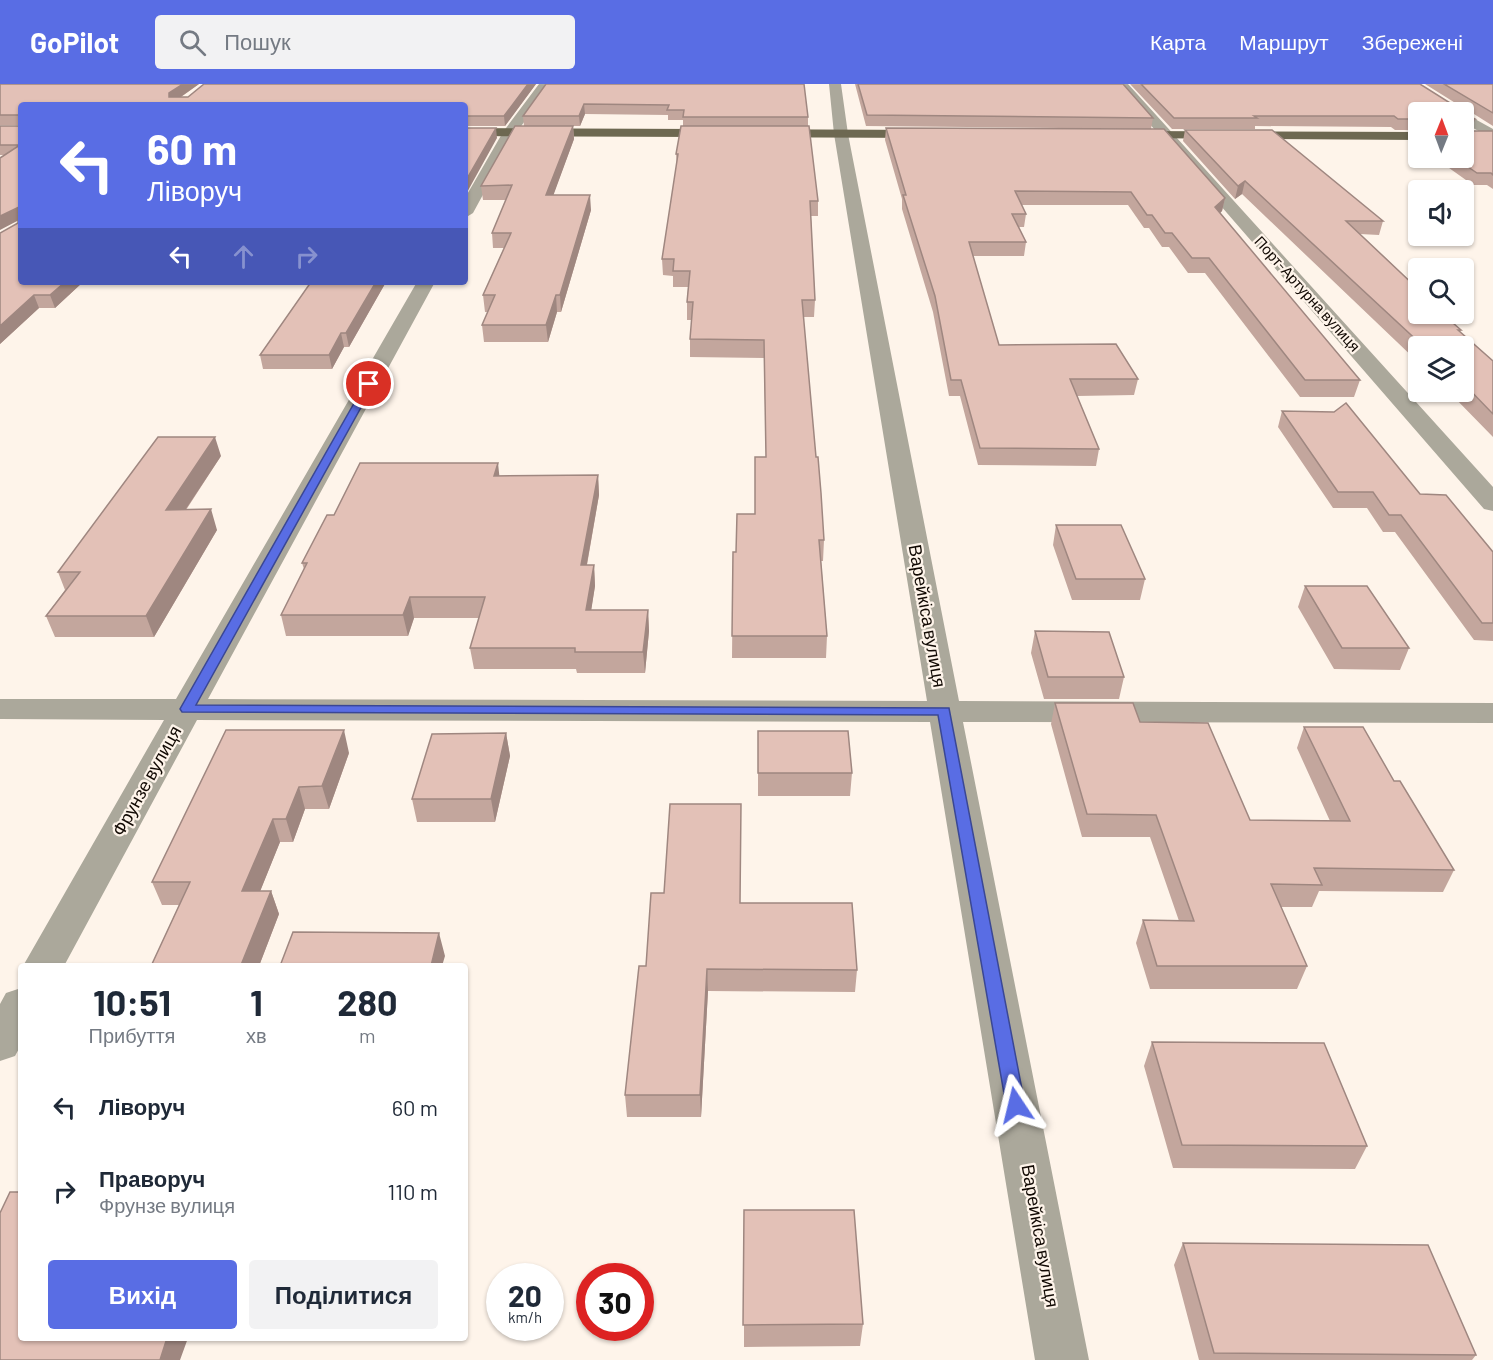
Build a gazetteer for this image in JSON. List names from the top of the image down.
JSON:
{
  "streets": {
    "street": ["Порт-Артурна вулиця", "Варейкіса вулиця", "Фрунзе вулиця"]
  },
  "north": "top",
  "page": {
    "header": "GoPilot",
    "search": "Пошук",
    "nav": ["Карта", "Маршрут", "Збережені"],
    "turn": ["60 m", "Ліворуч"],
    "eta": [
      "10:51",
      "Прибуття",
      "1",
      "хв",
      "280",
      "m"
    ],
    "list": [
      {
        "name": "Ліворуч",
        "value": "60 m"
      },
      {
        "name": "Праворуч",
        "note": "Фрунзе вулиця",
        "value": "110 m"
      }
    ],
    "buttons": ["Вихід", "Поділитися"],
    "speed": "20 km/h",
    "limit": "30"
  }
}
